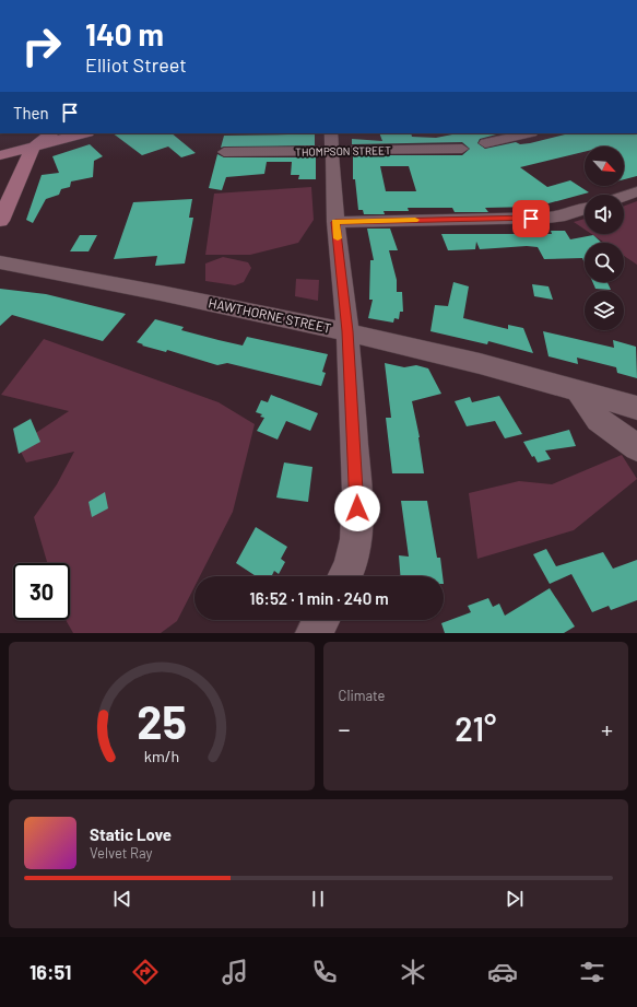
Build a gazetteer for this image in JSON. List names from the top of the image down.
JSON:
{
  "streets": {
    "street": ["THOMPSON STREET", "HAWTHORNE STREET"]
  },
  "north": "bottom right",
  "page": {
    "turn": ["140 m", "Elliot Street"],
    "then": "Then",
    "limit": "30",
    "trip": "16:52 · 1 min · 240 m",
    "tile": "Climate",
    "heat": ["−", "21°", "+"],
    "song": ["Static Love", "Velvet Ray"],
    "tabs": "16:51",
    "gauge": ["25", "km/h"]
  }
}
